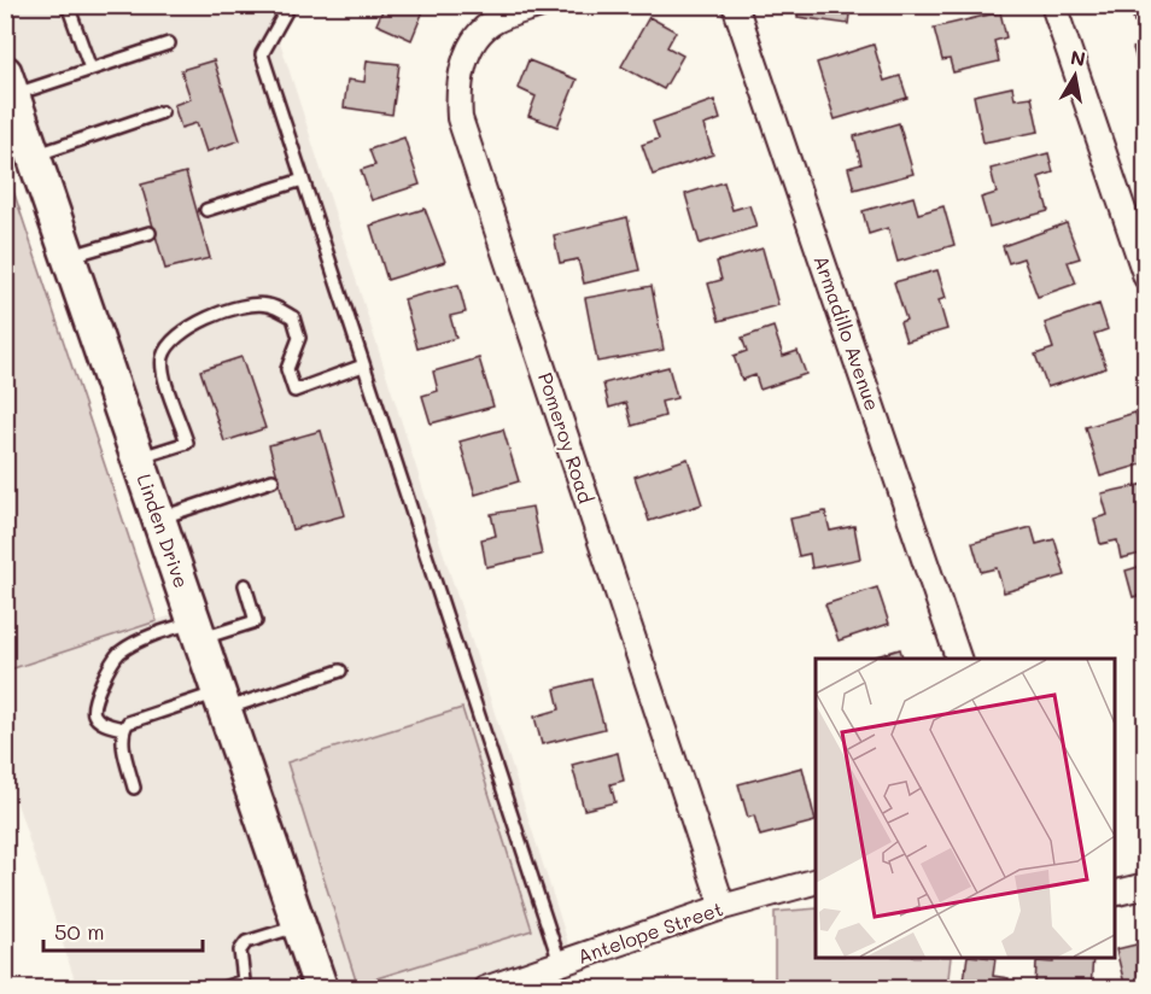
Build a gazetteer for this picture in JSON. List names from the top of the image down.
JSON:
{
  "streets": {
    "street": [
      "Armadillo Avenue",
      "Pomeroy Road",
      "Linden Drive",
      "Antelope Street"
    ]
  },
  "crossings": [
    ["Pomeroy Road", "Antelope Street"]
  ],
  "scale_bar": "50 m",
  "north": "top"
}
